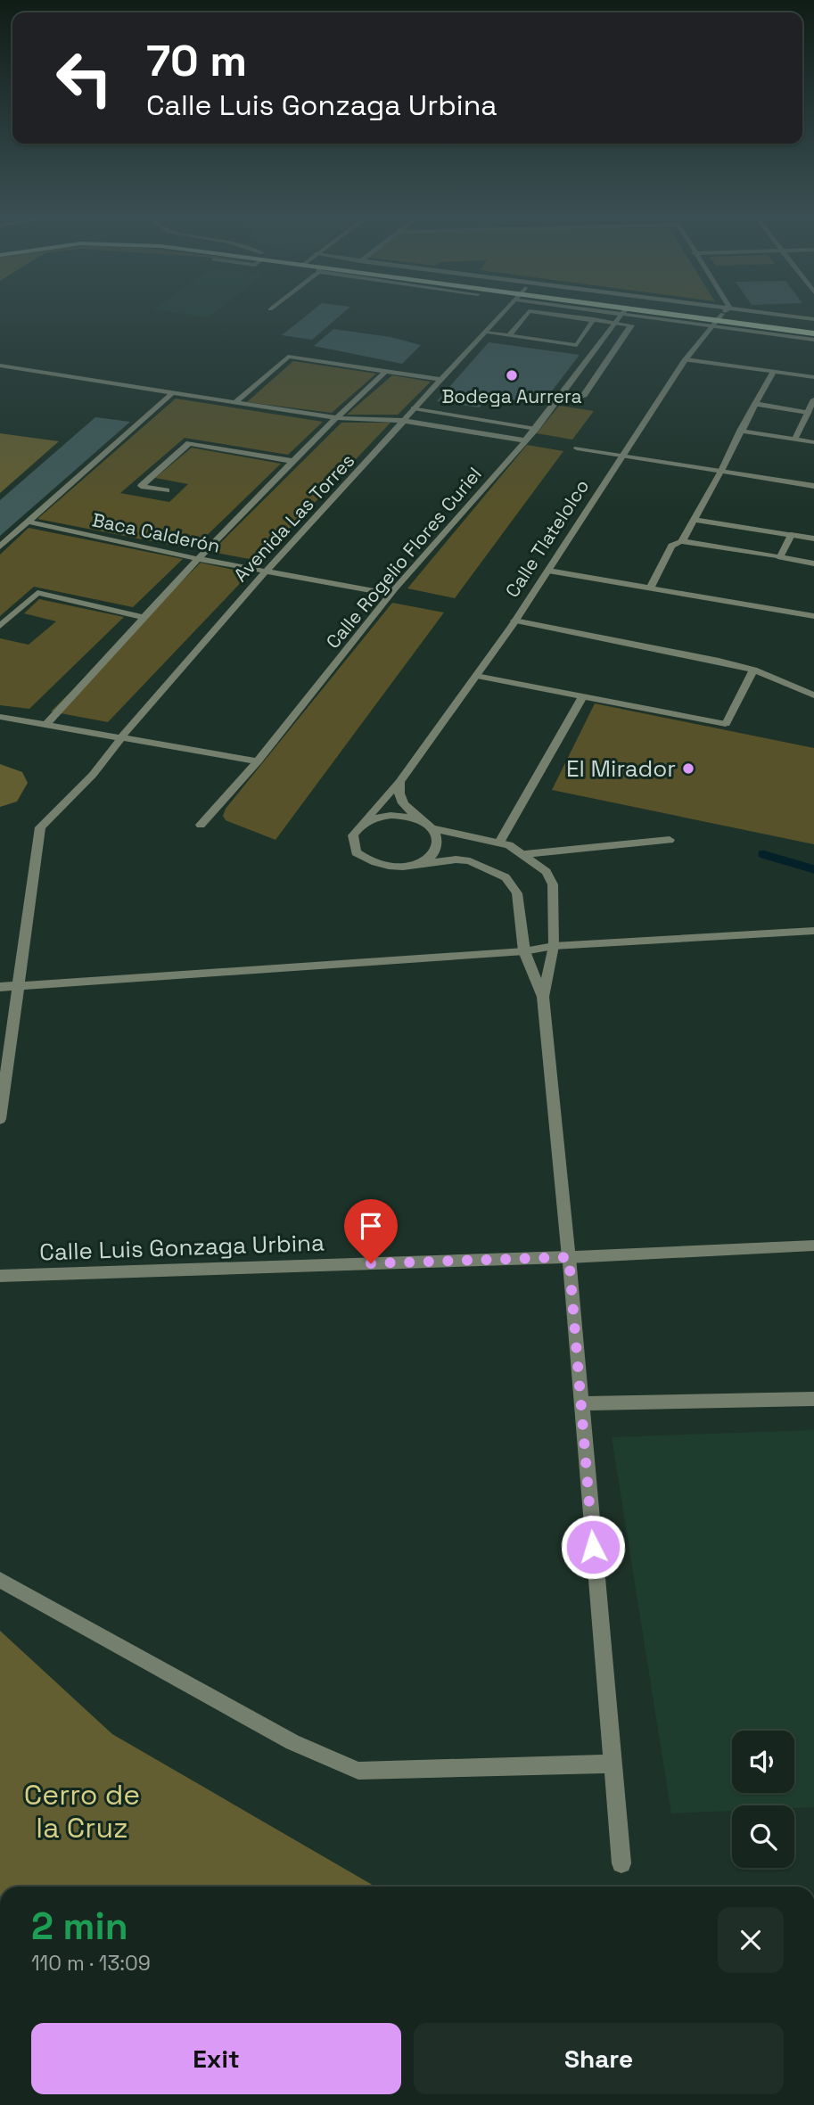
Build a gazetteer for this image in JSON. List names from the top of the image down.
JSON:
{
  "streets": {
    "street": [
      "Avenida Las Torres",
      "Baca Calderón",
      "Calle Tlatelolco",
      "Calle Rogelio Flores Curiel",
      "Calle Luis Gonzaga Urbina"
    ]
  },
  "crossings": [
    ["Avenida Las Torres", "Baca Calderón"],
    ["Baca Calderón", "Calle Rogelio Flores Curiel"]
  ],
  "parks": ["Cerro de la Cruz"],
  "places": ["Bodega Aurrera", "El Mirador"],
  "page": {
    "turn": ["70 m", "Calle Luis Gonzaga Urbina"],
    "heading": ["2 min", "110 m · 13:09"],
    "buttons": ["Exit", "Share"]
  }
}
